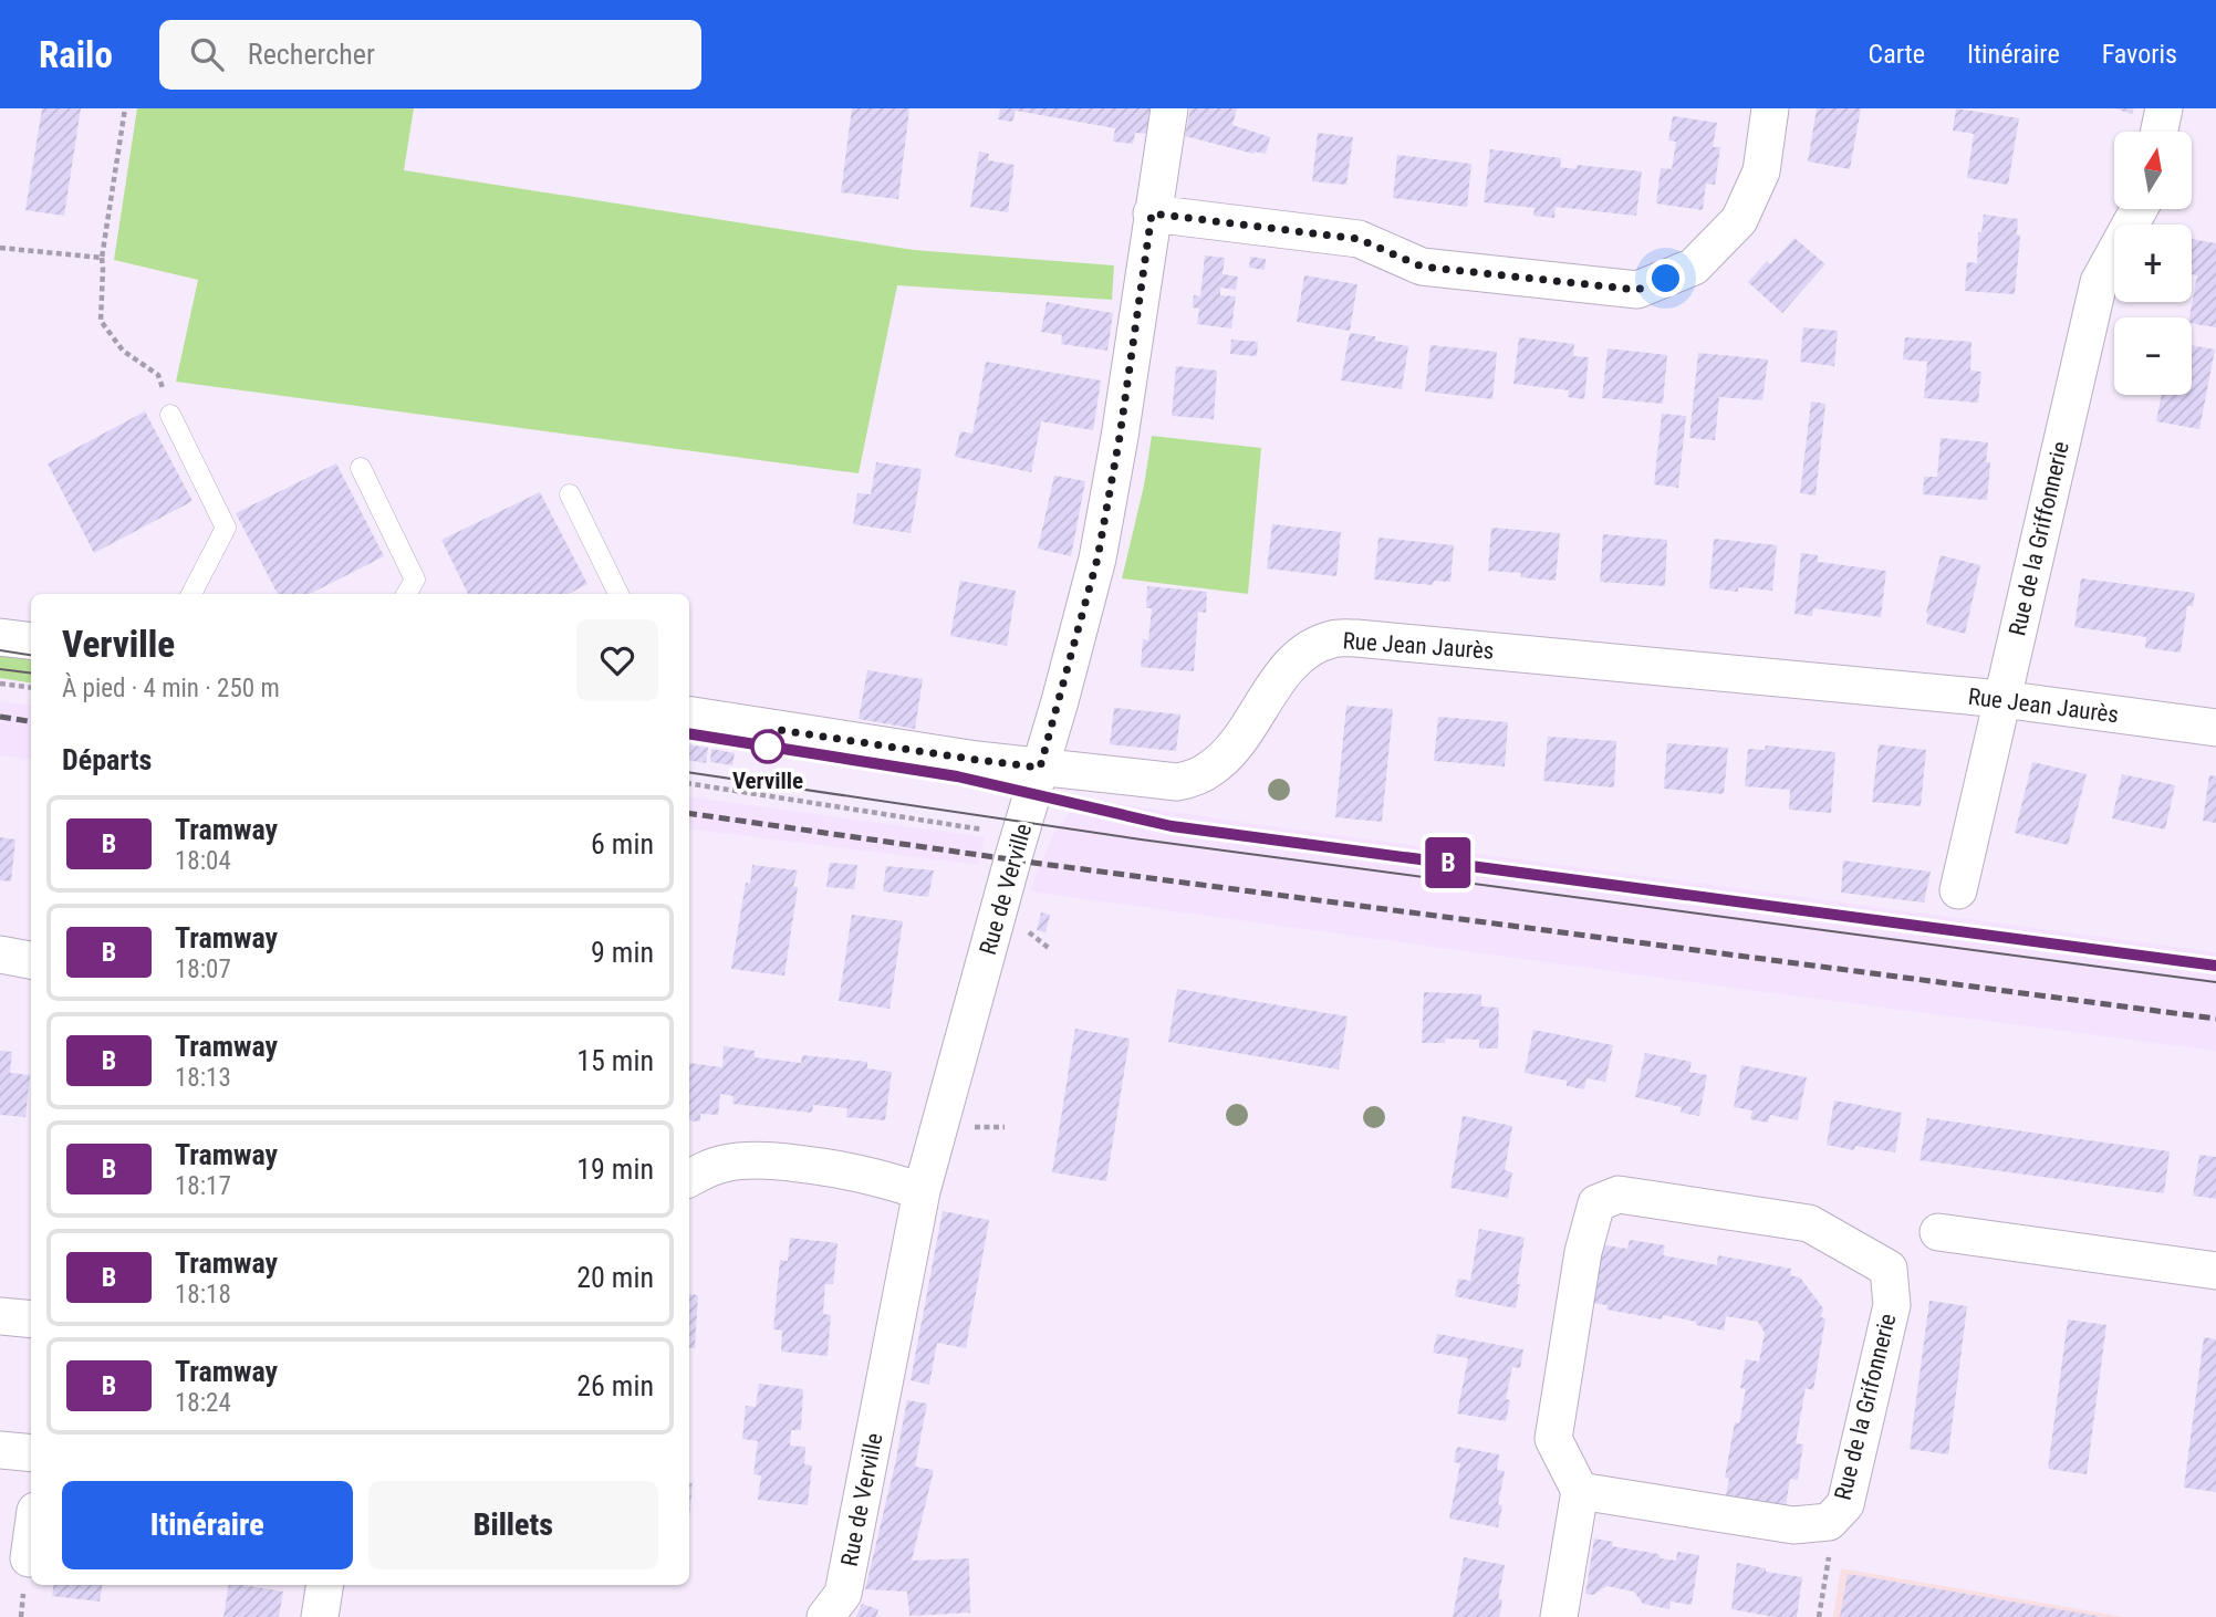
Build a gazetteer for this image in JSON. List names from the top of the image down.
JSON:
{
  "streets": {
    "street": [
      "Rue de la Griffonnerie",
      "Rue Jean Jaurès",
      "Rue de Verville",
      "Rue de la Grifonnerie"
    ]
  },
  "crossings": [
    ["Rue de la Griffonnerie", "Rue Jean Jaurès"],
    ["Rue Jean Jaurès", "Rue de Verville"]
  ],
  "places": ["Verville"],
  "lines": ["tram line B"],
  "north": "top",
  "page": {
    "header": "Railo",
    "search": "Rechercher",
    "nav": ["Carte", "Itinéraire", "Favoris"],
    "on_map": "B",
    "map_buttons": ["+", "−"],
    "heading": [
      ["Verville", "À pied · 4 min · 250 m"],
      "Départs"
    ],
    "list": [
      {
        "mark": "B",
        "name": "Tramway",
        "note": "18:04",
        "value": "6 min"
      },
      {
        "mark": "B",
        "name": "Tramway",
        "note": "18:07",
        "value": "9 min"
      },
      {
        "mark": "B",
        "name": "Tramway",
        "note": "18:13",
        "value": "15 min"
      },
      {
        "mark": "B",
        "name": "Tramway",
        "note": "18:17",
        "value": "19 min"
      },
      {
        "mark": "B",
        "name": "Tramway",
        "note": "18:18",
        "value": "20 min"
      },
      {
        "mark": "B",
        "name": "Tramway",
        "note": "18:24",
        "value": "26 min"
      }
    ],
    "buttons": ["Itinéraire", "Billets"]
  }
}
